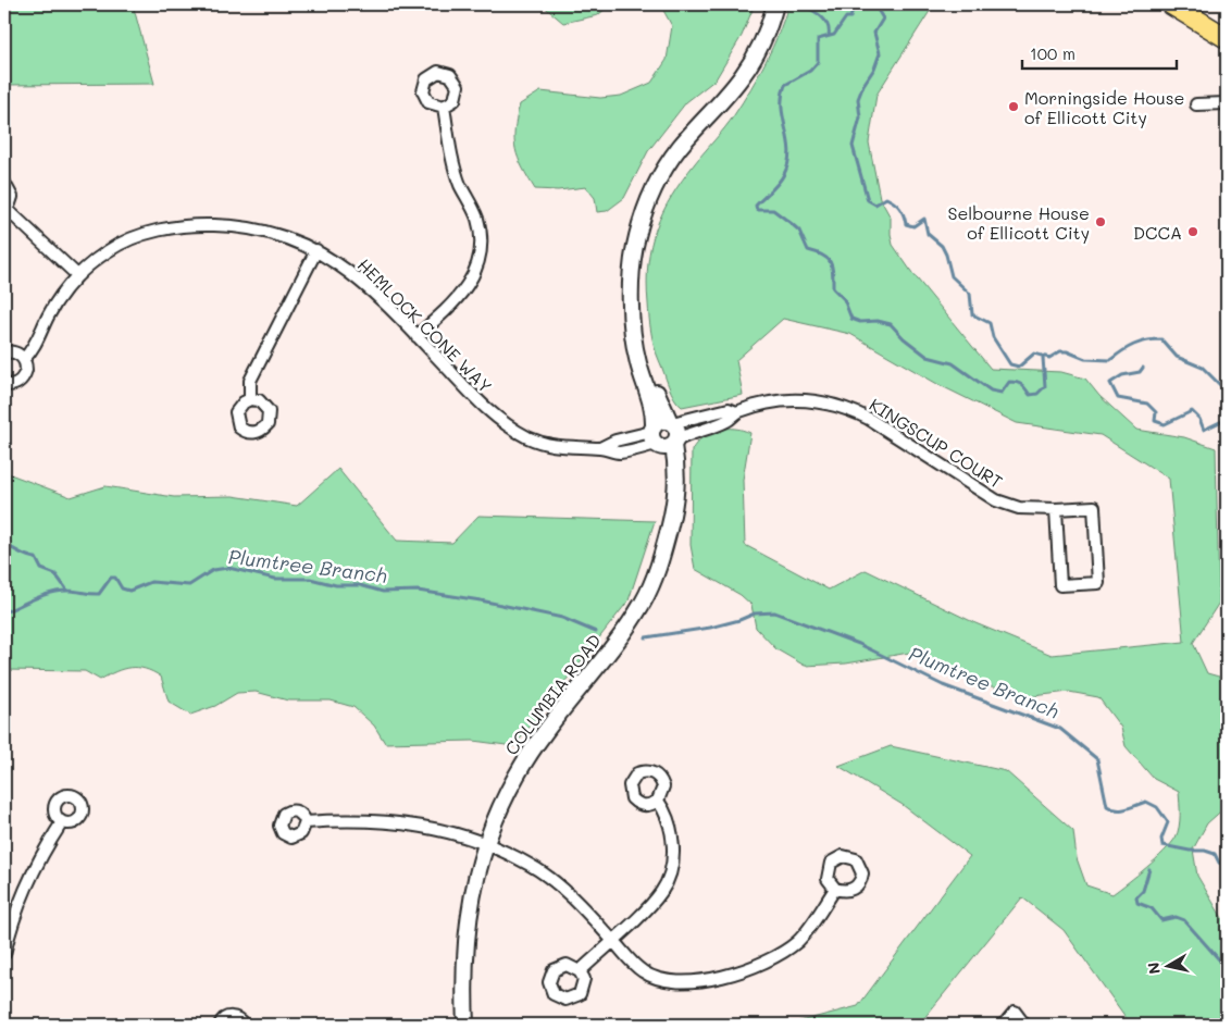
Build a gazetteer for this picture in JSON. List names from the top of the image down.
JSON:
{
  "streets": {
    "street": ["HEMLOCK CONE WAY", "KINGSCUP COURT", "COLUMBIA ROAD"]
  },
  "crossings": [
    ["HEMLOCK CONE WAY", "KINGSCUP COURT"],
    ["HEMLOCK CONE WAY", "COLUMBIA ROAD"],
    ["KINGSCUP COURT", "COLUMBIA ROAD"]
  ],
  "water": ["Plumtree Branch"],
  "places": ["Morningside House of Ellicott City", "Selbourne House of Ellicott City", "DCCA"],
  "scale_bar": "100 m",
  "north": "left"
}
